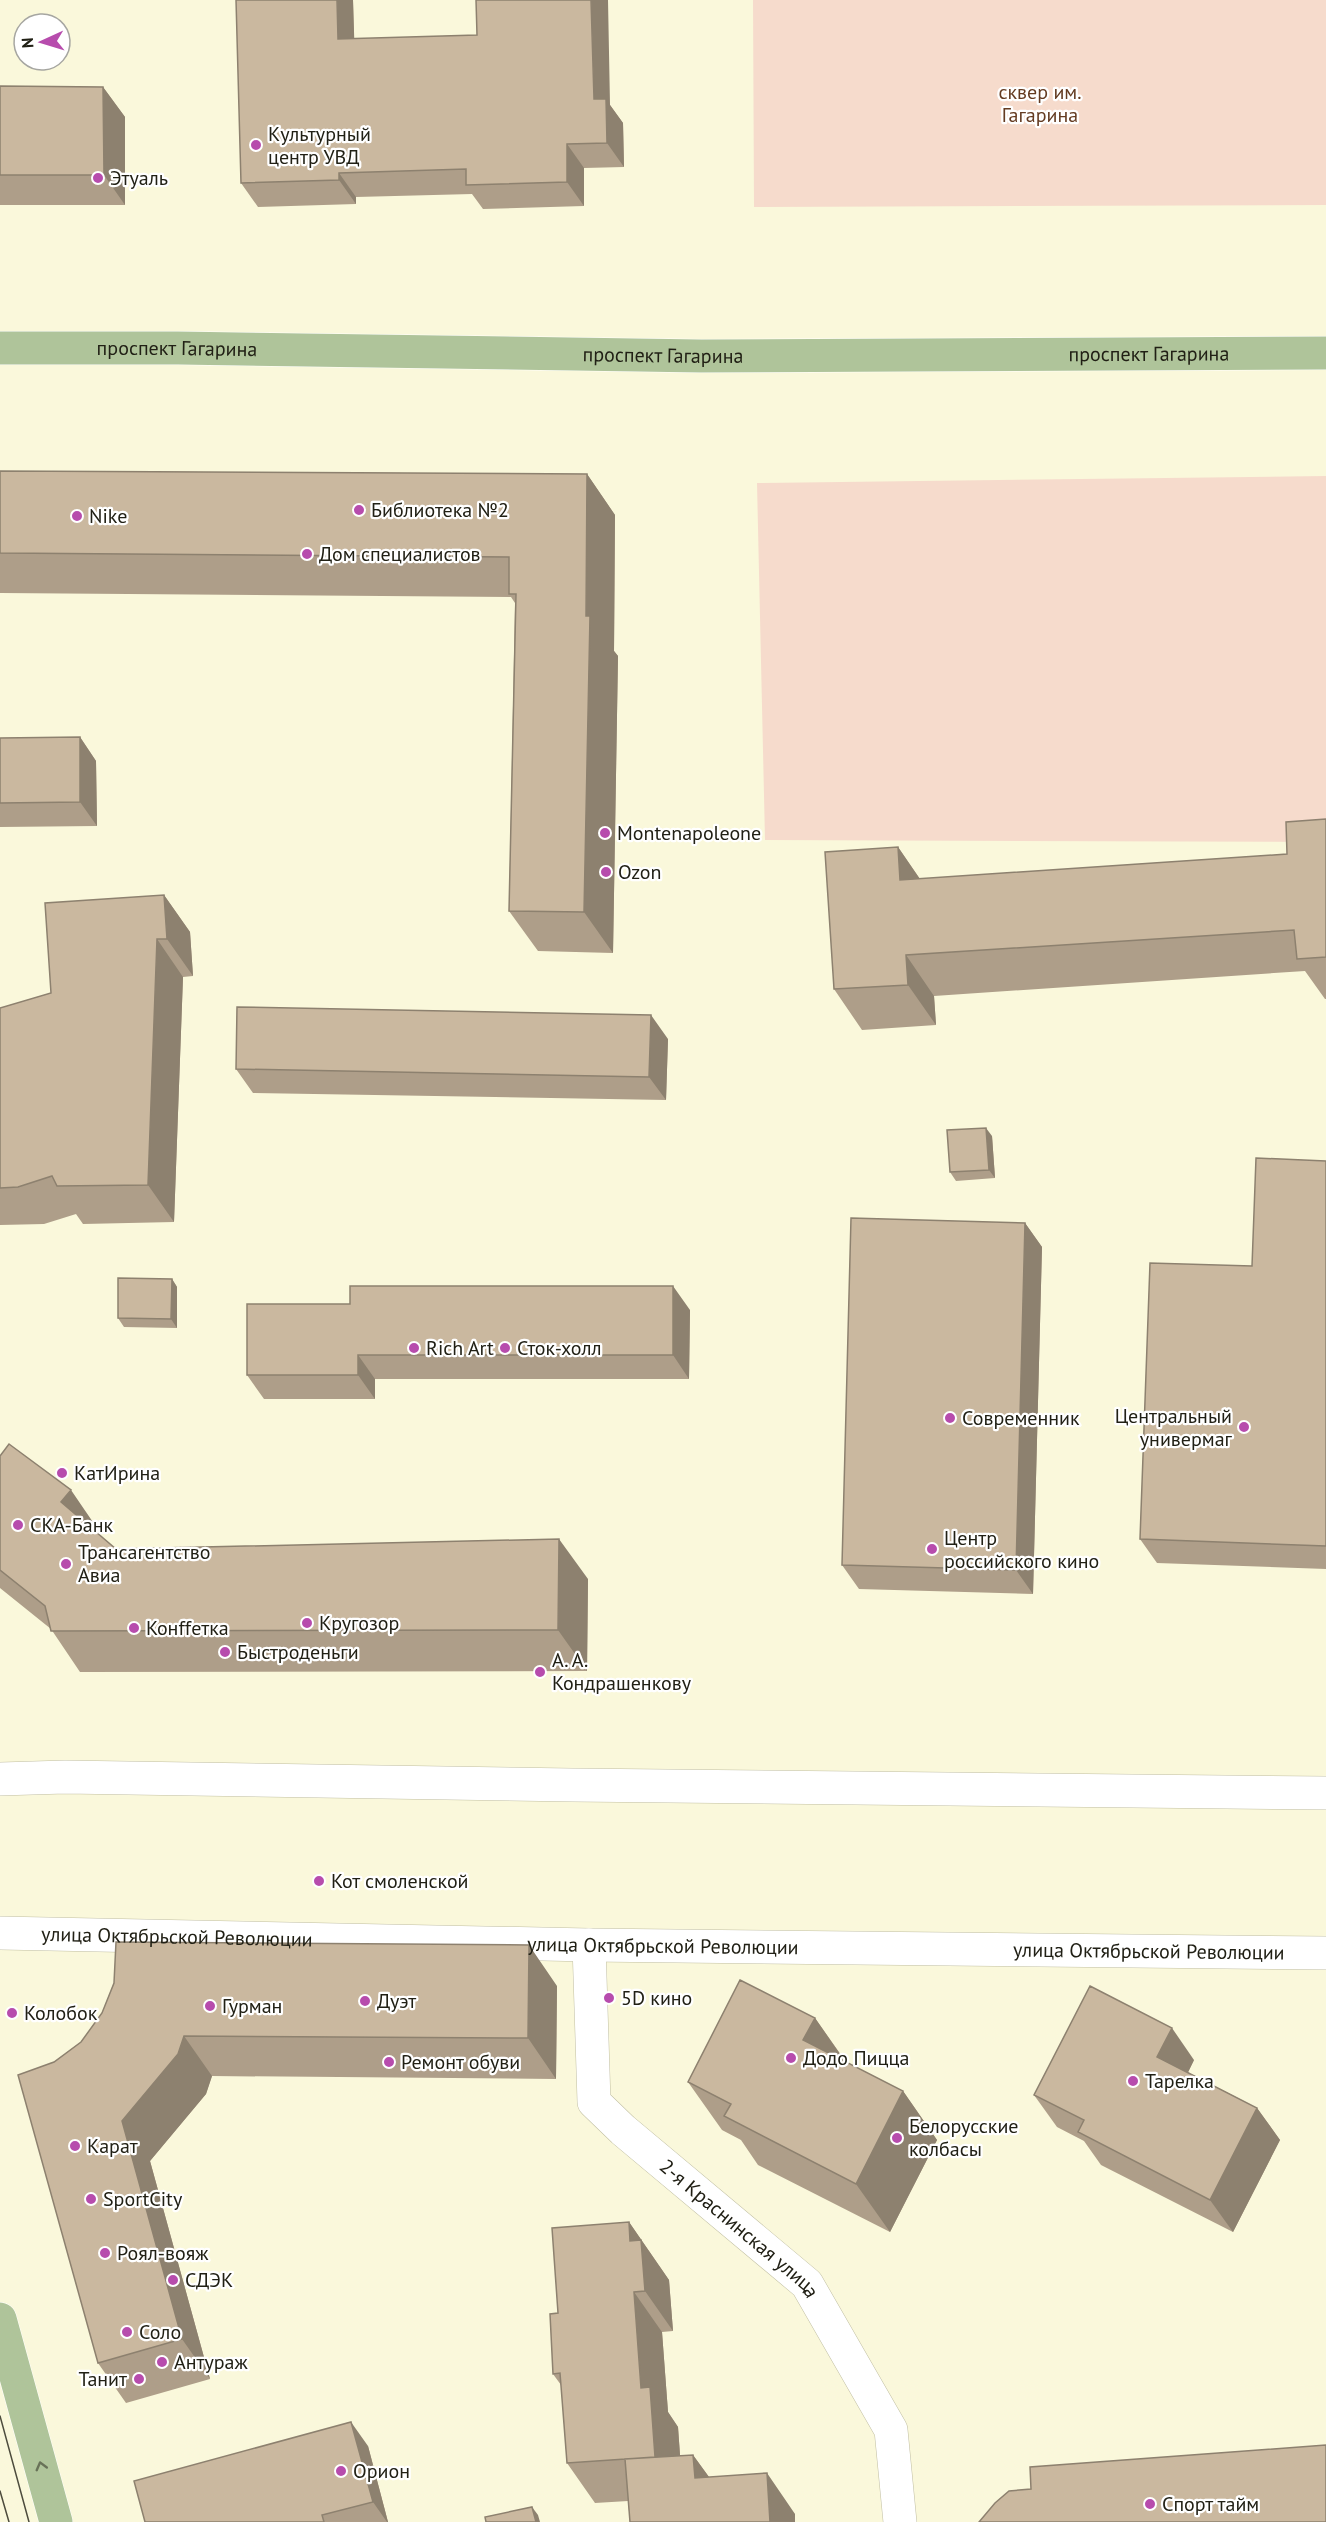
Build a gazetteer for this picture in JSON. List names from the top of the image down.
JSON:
{
  "streets": {
    "main road": ["проспект Гагарина"],
    "street": ["улица Октябрьской Революции", "2-я Краснинская улица"]
  },
  "crossings": [
    ["улица Октябрьской Революции", "2-я Краснинская улица"]
  ],
  "parks": ["сквер им. Гагарина"],
  "places": [
    "Культурный центр УВД",
    "Этуаль",
    "Библиотека №2",
    "Nike",
    "Дом специалистов",
    "Montenapoleone",
    "Ozon",
    "Rich Art",
    "Сток-холл",
    "Современник",
    "Центральный универмаг",
    "КатИрина",
    "СКА-Банк",
    "Центр российского кино",
    "Трансагентство Авиа",
    "Кругозор",
    "Конffетка",
    "Быстроденьги",
    "А. А. Кондрашенкову",
    "Кот смоленской",
    "5D кино",
    "Дуэт",
    "Гурман",
    "Колобок",
    "Додо Пицца",
    "Ремонт обуви",
    "Тарелка",
    "Белорусские колбасы",
    "Карат",
    "SportCity",
    "Роял-вояж",
    "СДЭК",
    "Соло",
    "Антураж",
    "Танит",
    "Орион",
    "Спорт тайм"
  ],
  "north": "left"
}
